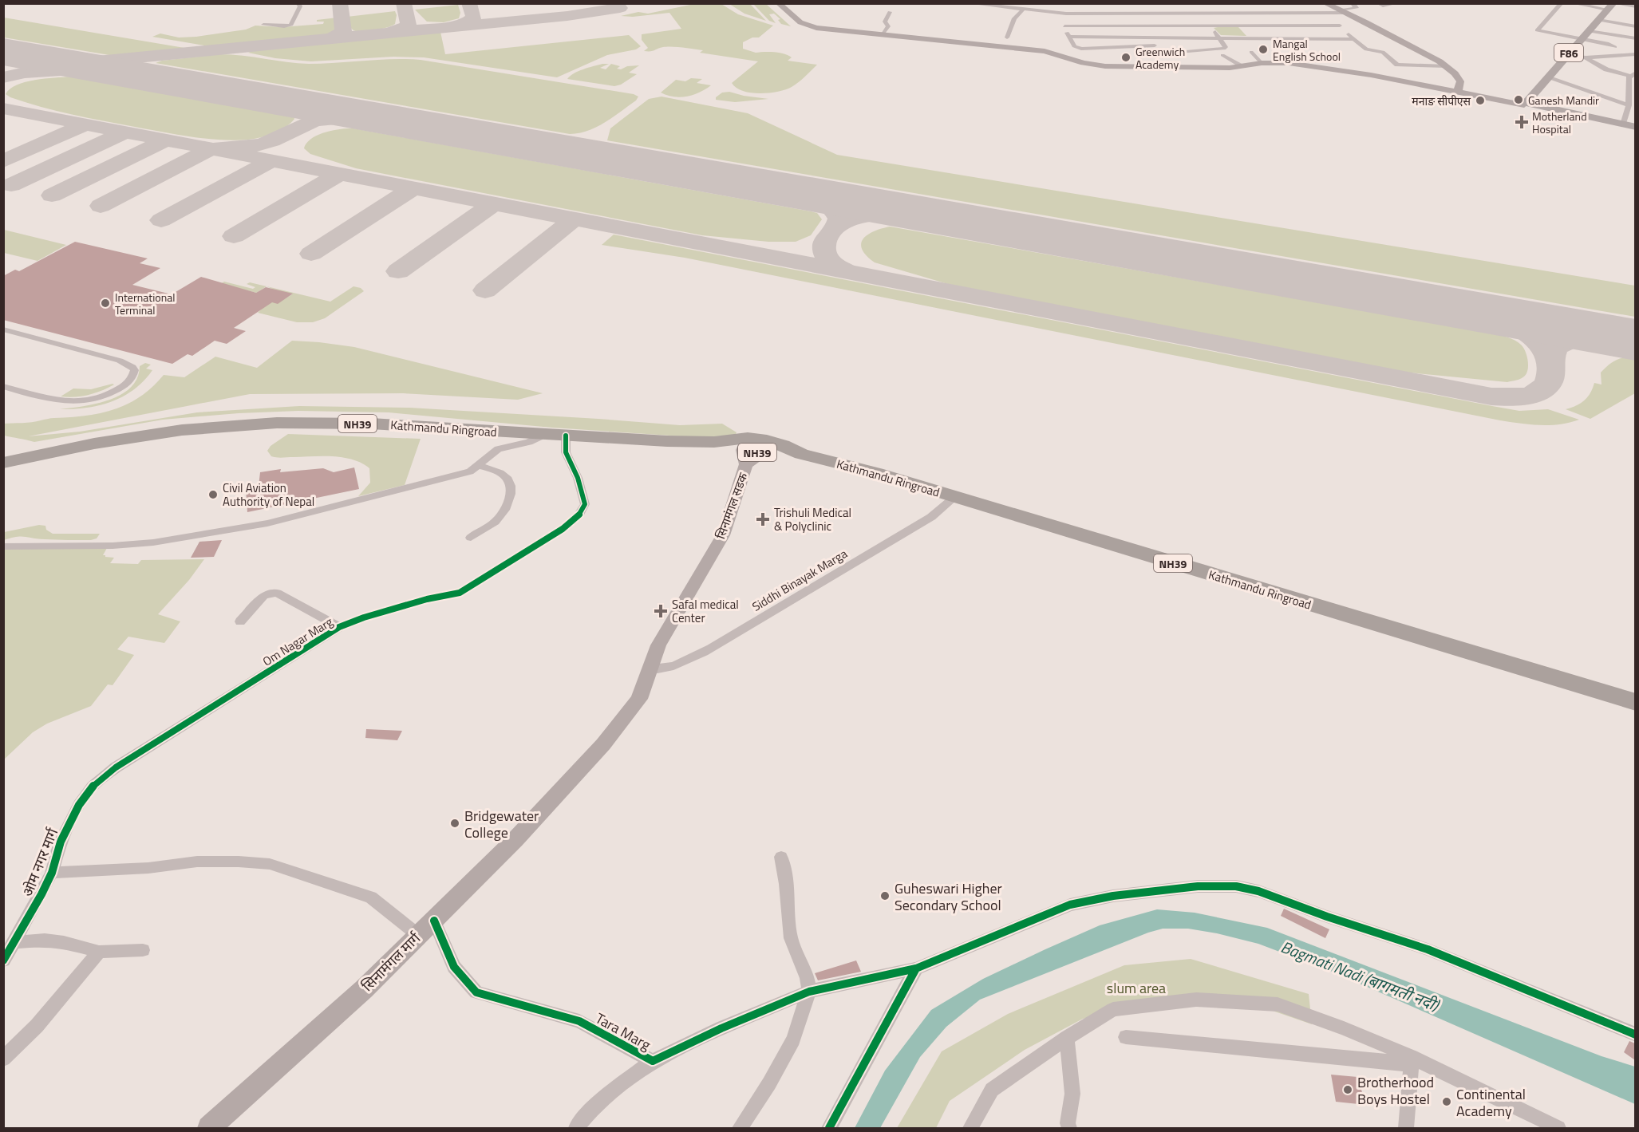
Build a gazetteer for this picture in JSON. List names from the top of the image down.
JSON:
{
  "streets": {
    "highway": ["NH39", "Kathmandu Ringroad"],
    "main road": ["F86", "सिनामंगल सडक", "सिनामंगल मार्ग"],
    "street": [
      "Siddhi Binayak Marga",
      "Om Nagar Marg",
      "ओम नगर मार्ग",
      "Tara Marg"
    ]
  },
  "crossings": [
    ["Kathmandu Ringroad", "सिनामंगल सडक"],
    ["Kathmandu Ringroad", "Siddhi Binayak Marga"],
    ["Kathmandu Ringroad", "Om Nagar Marg"],
    ["सिनामंगल सडक", "Siddhi Binayak Marga"],
    ["सिनामंगल सडक", "सिनामंगल मार्ग"],
    ["Om Nagar Marg", "ओम नगर मार्ग"],
    ["सिनामंगल मार्ग", "Tara Marg"]
  ],
  "water": ["Bagmati Nadi (बागमती नदी)"],
  "parks": ["slum area"],
  "places": {
    "other": [
      "Mangal English School",
      "Greenwich Academy",
      "Ganesh Mandir",
      "मनाङ सीपीएस",
      "International Terminal",
      "Civil Aviation Authority of Nepal",
      "Bridgewater College",
      "Guheswari Higher Secondary School",
      "Brotherhood Boys Hostel",
      "Continental Academy"
    ],
    "health": ["Motherland Hospital", "Trishuli Medical & Polyclinic", "Safal medical Center"]
  }
}
